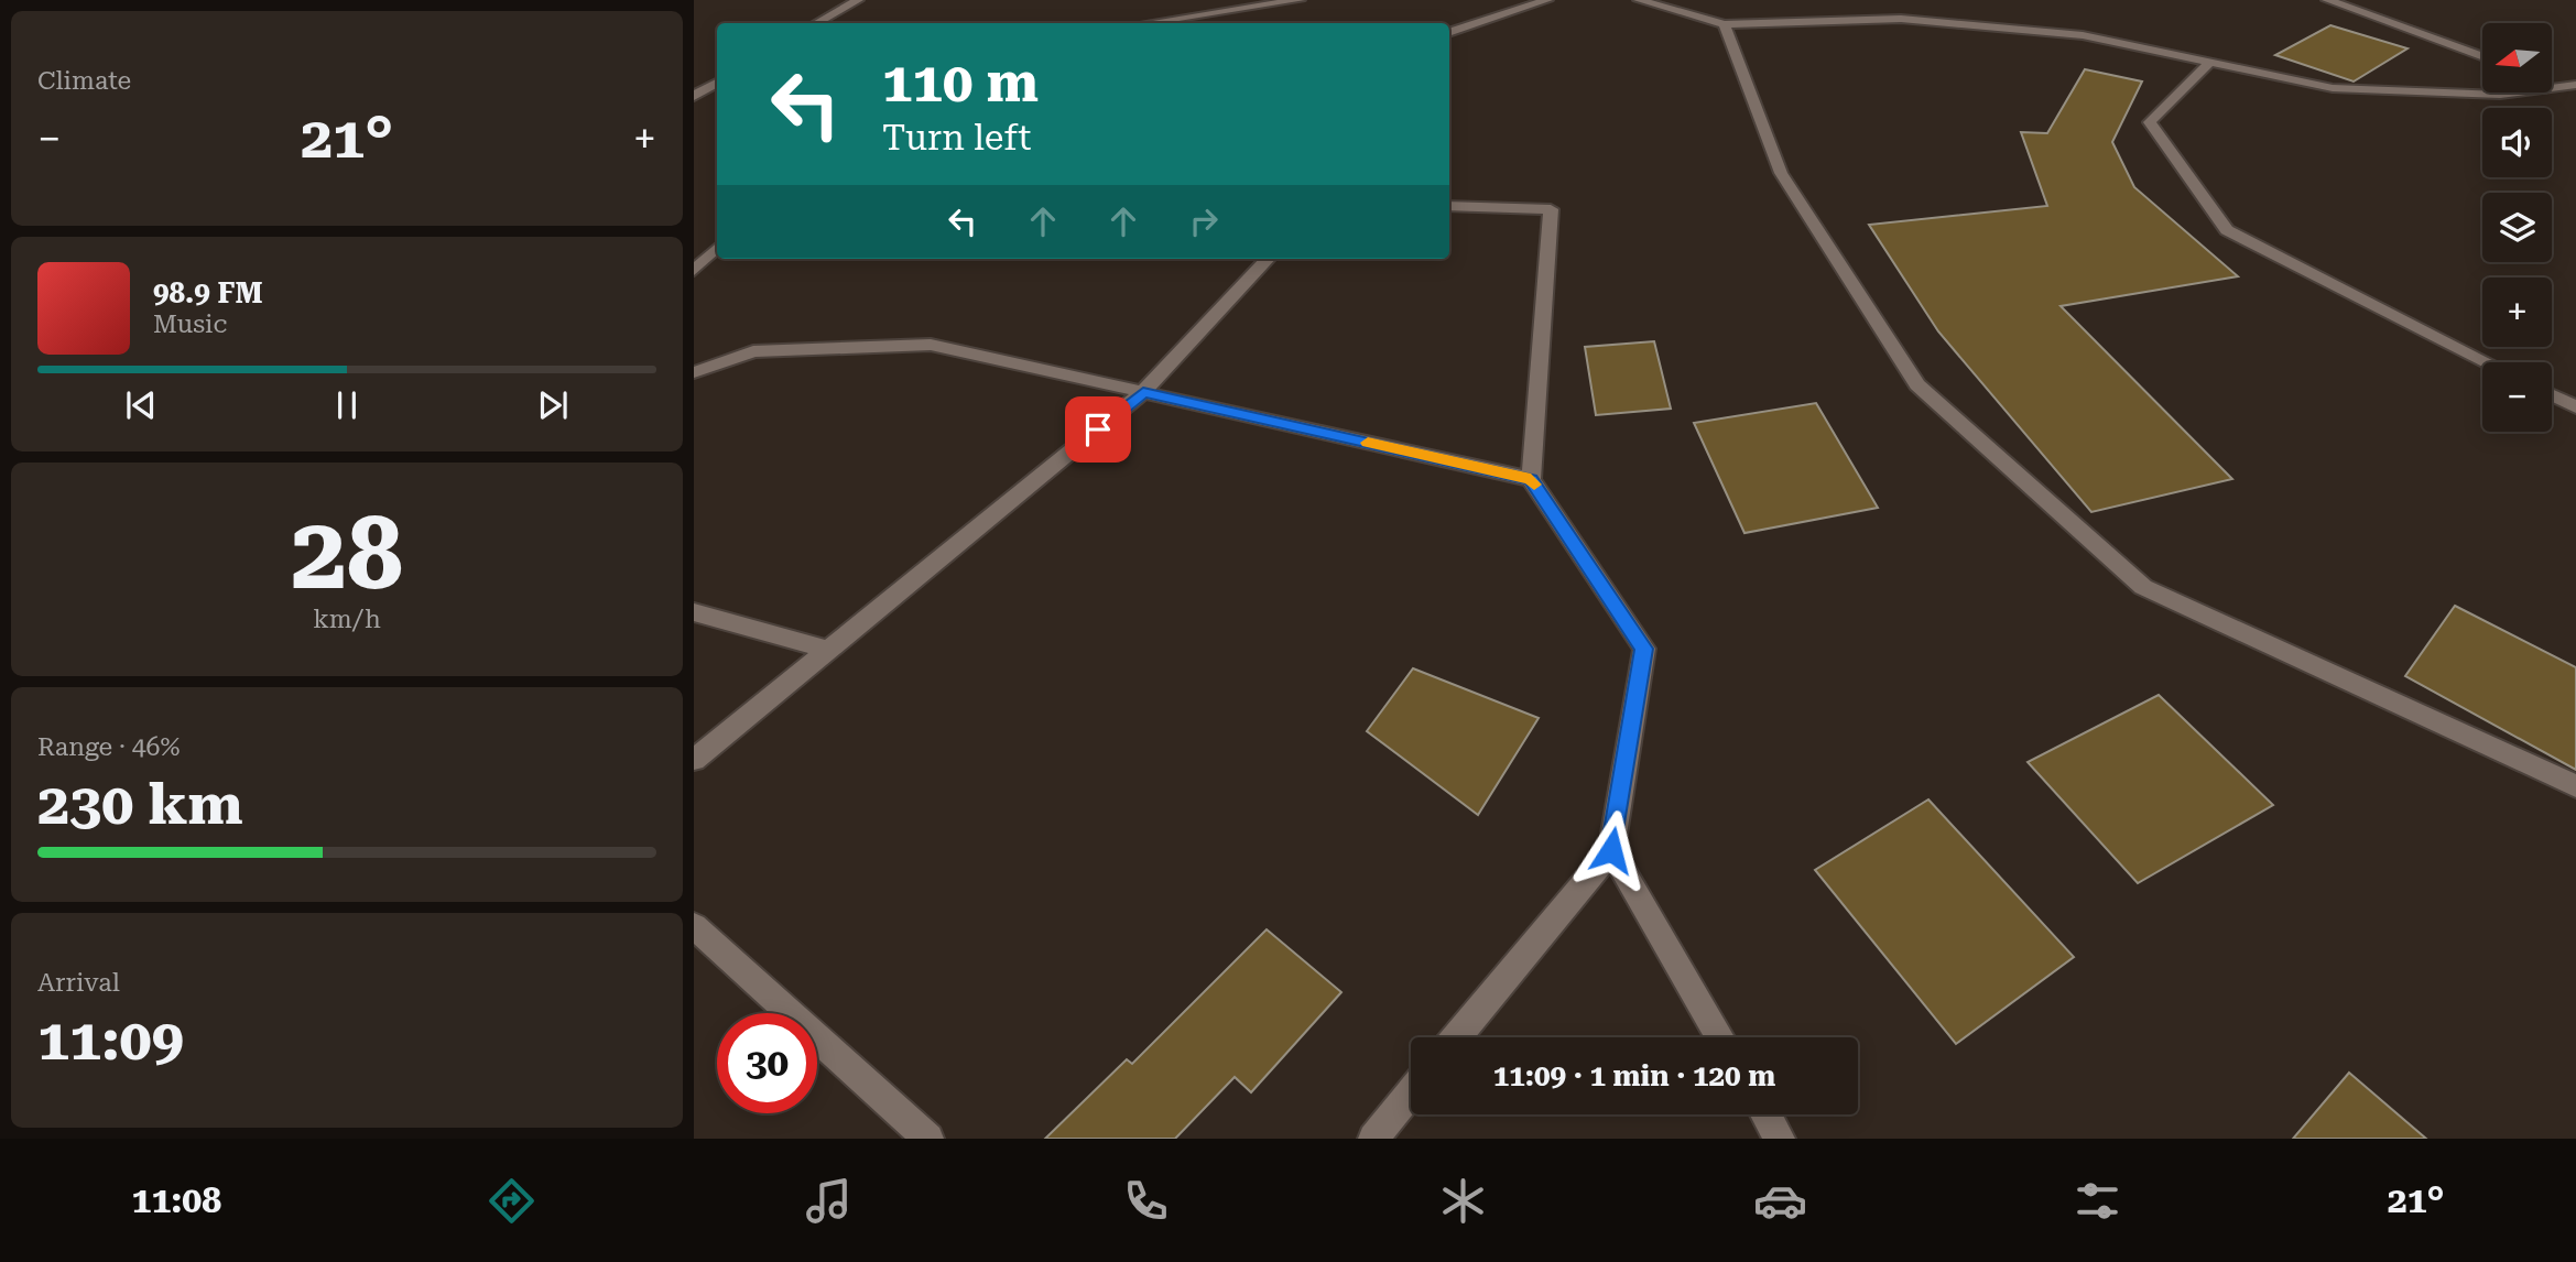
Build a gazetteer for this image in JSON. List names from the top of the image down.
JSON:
{
  "north": "left",
  "page": {
    "tile": [
      "Climate",
      ["28", "km/h"],
      ["Range · 46%", "230 km"],
      ["Arrival", "11:09"]
    ],
    "map_buttons": ["+", "−"],
    "turn": ["110 m", "Turn left"],
    "heat": ["−", "21°", "+"],
    "song": ["98.9 FM", "Music"],
    "limit": "30",
    "trip": "11:09 · 1 min · 120 m",
    "tabs": ["11:08", "21°"]
  }
}
